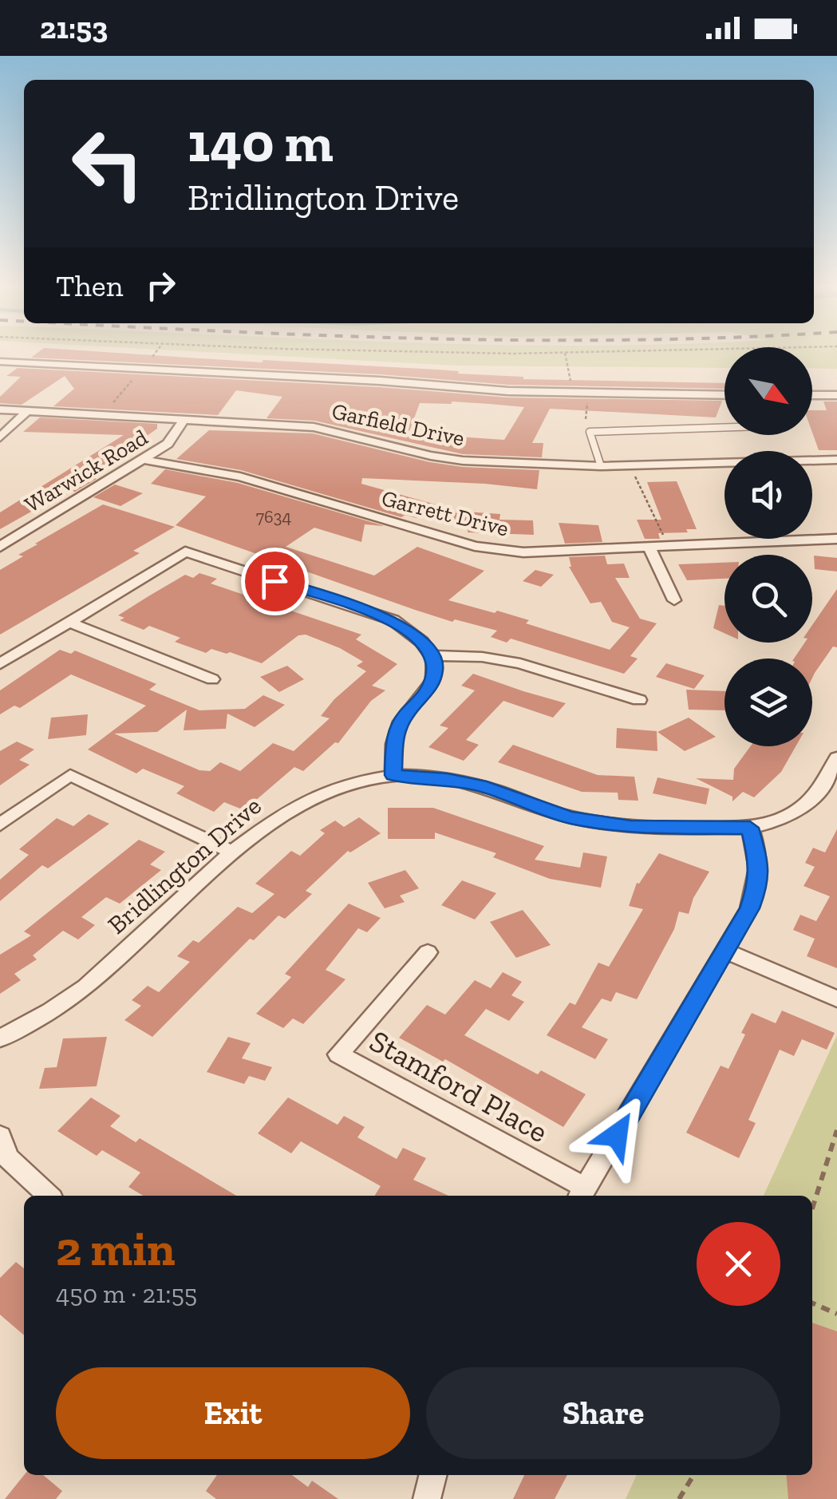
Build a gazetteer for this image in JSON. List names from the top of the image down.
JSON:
{
  "streets": {
    "street": [
      "Garfield Drive",
      "Warwick Road",
      "Garrett Drive",
      "Bridlington Drive",
      "Stamford Place"
    ]
  },
  "crossings": [
    ["Garfield Drive", "Warwick Road"],
    ["Warwick Road", "Garrett Drive"]
  ],
  "house_numbers": ["7634"],
  "north": "bottom right",
  "page": {
    "status": "21:53",
    "turn": ["140 m", "Bridlington Drive"],
    "then": "Then",
    "heading": ["2 min", "450 m · 21:55"],
    "buttons": ["Exit", "Share"]
  }
}
